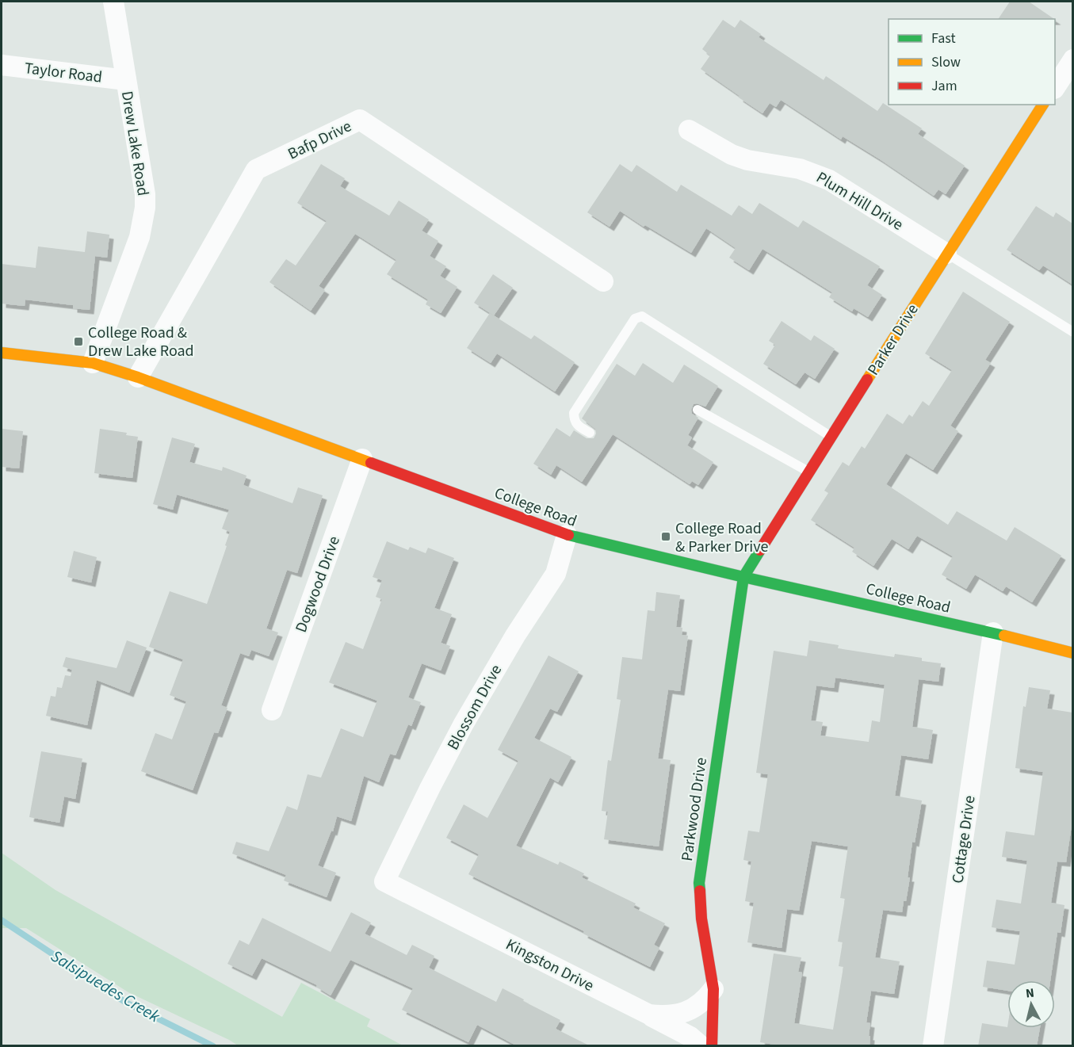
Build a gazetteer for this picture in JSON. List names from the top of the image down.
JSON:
{
  "streets": {
    "street": [
      "Taylor Road",
      "Bafp Drive",
      "Drew Lake Road",
      "Plum Hill Drive",
      "Parker Drive",
      "College Road",
      "Dogwood Drive",
      "Blossom Drive",
      "Parkwood Drive",
      "Cottage Drive",
      "Kingston Drive"
    ]
  },
  "crossings": [
    ["Taylor Road", "Drew Lake Road"],
    ["Bafp Drive", "College Road"],
    ["Drew Lake Road", "College Road"],
    ["Plum Hill Drive", "Parker Drive"],
    ["Parker Drive", "College Road"],
    ["Parker Drive", "Parkwood Drive"],
    ["College Road", "Dogwood Drive"],
    ["College Road", "Blossom Drive"],
    ["College Road", "Parkwood Drive"],
    ["College Road", "Cottage Drive"],
    ["Blossom Drive", "Kingston Drive"],
    ["Parkwood Drive", "Kingston Drive"]
  ],
  "water": ["Salsipuedes Creek"],
  "places": {
    "transit": ["College Road & Drew Lake Road", "College Road & Parker Drive"]
  },
  "legend": ["Fast", "Slow", "Jam"],
  "north": "top"
}
